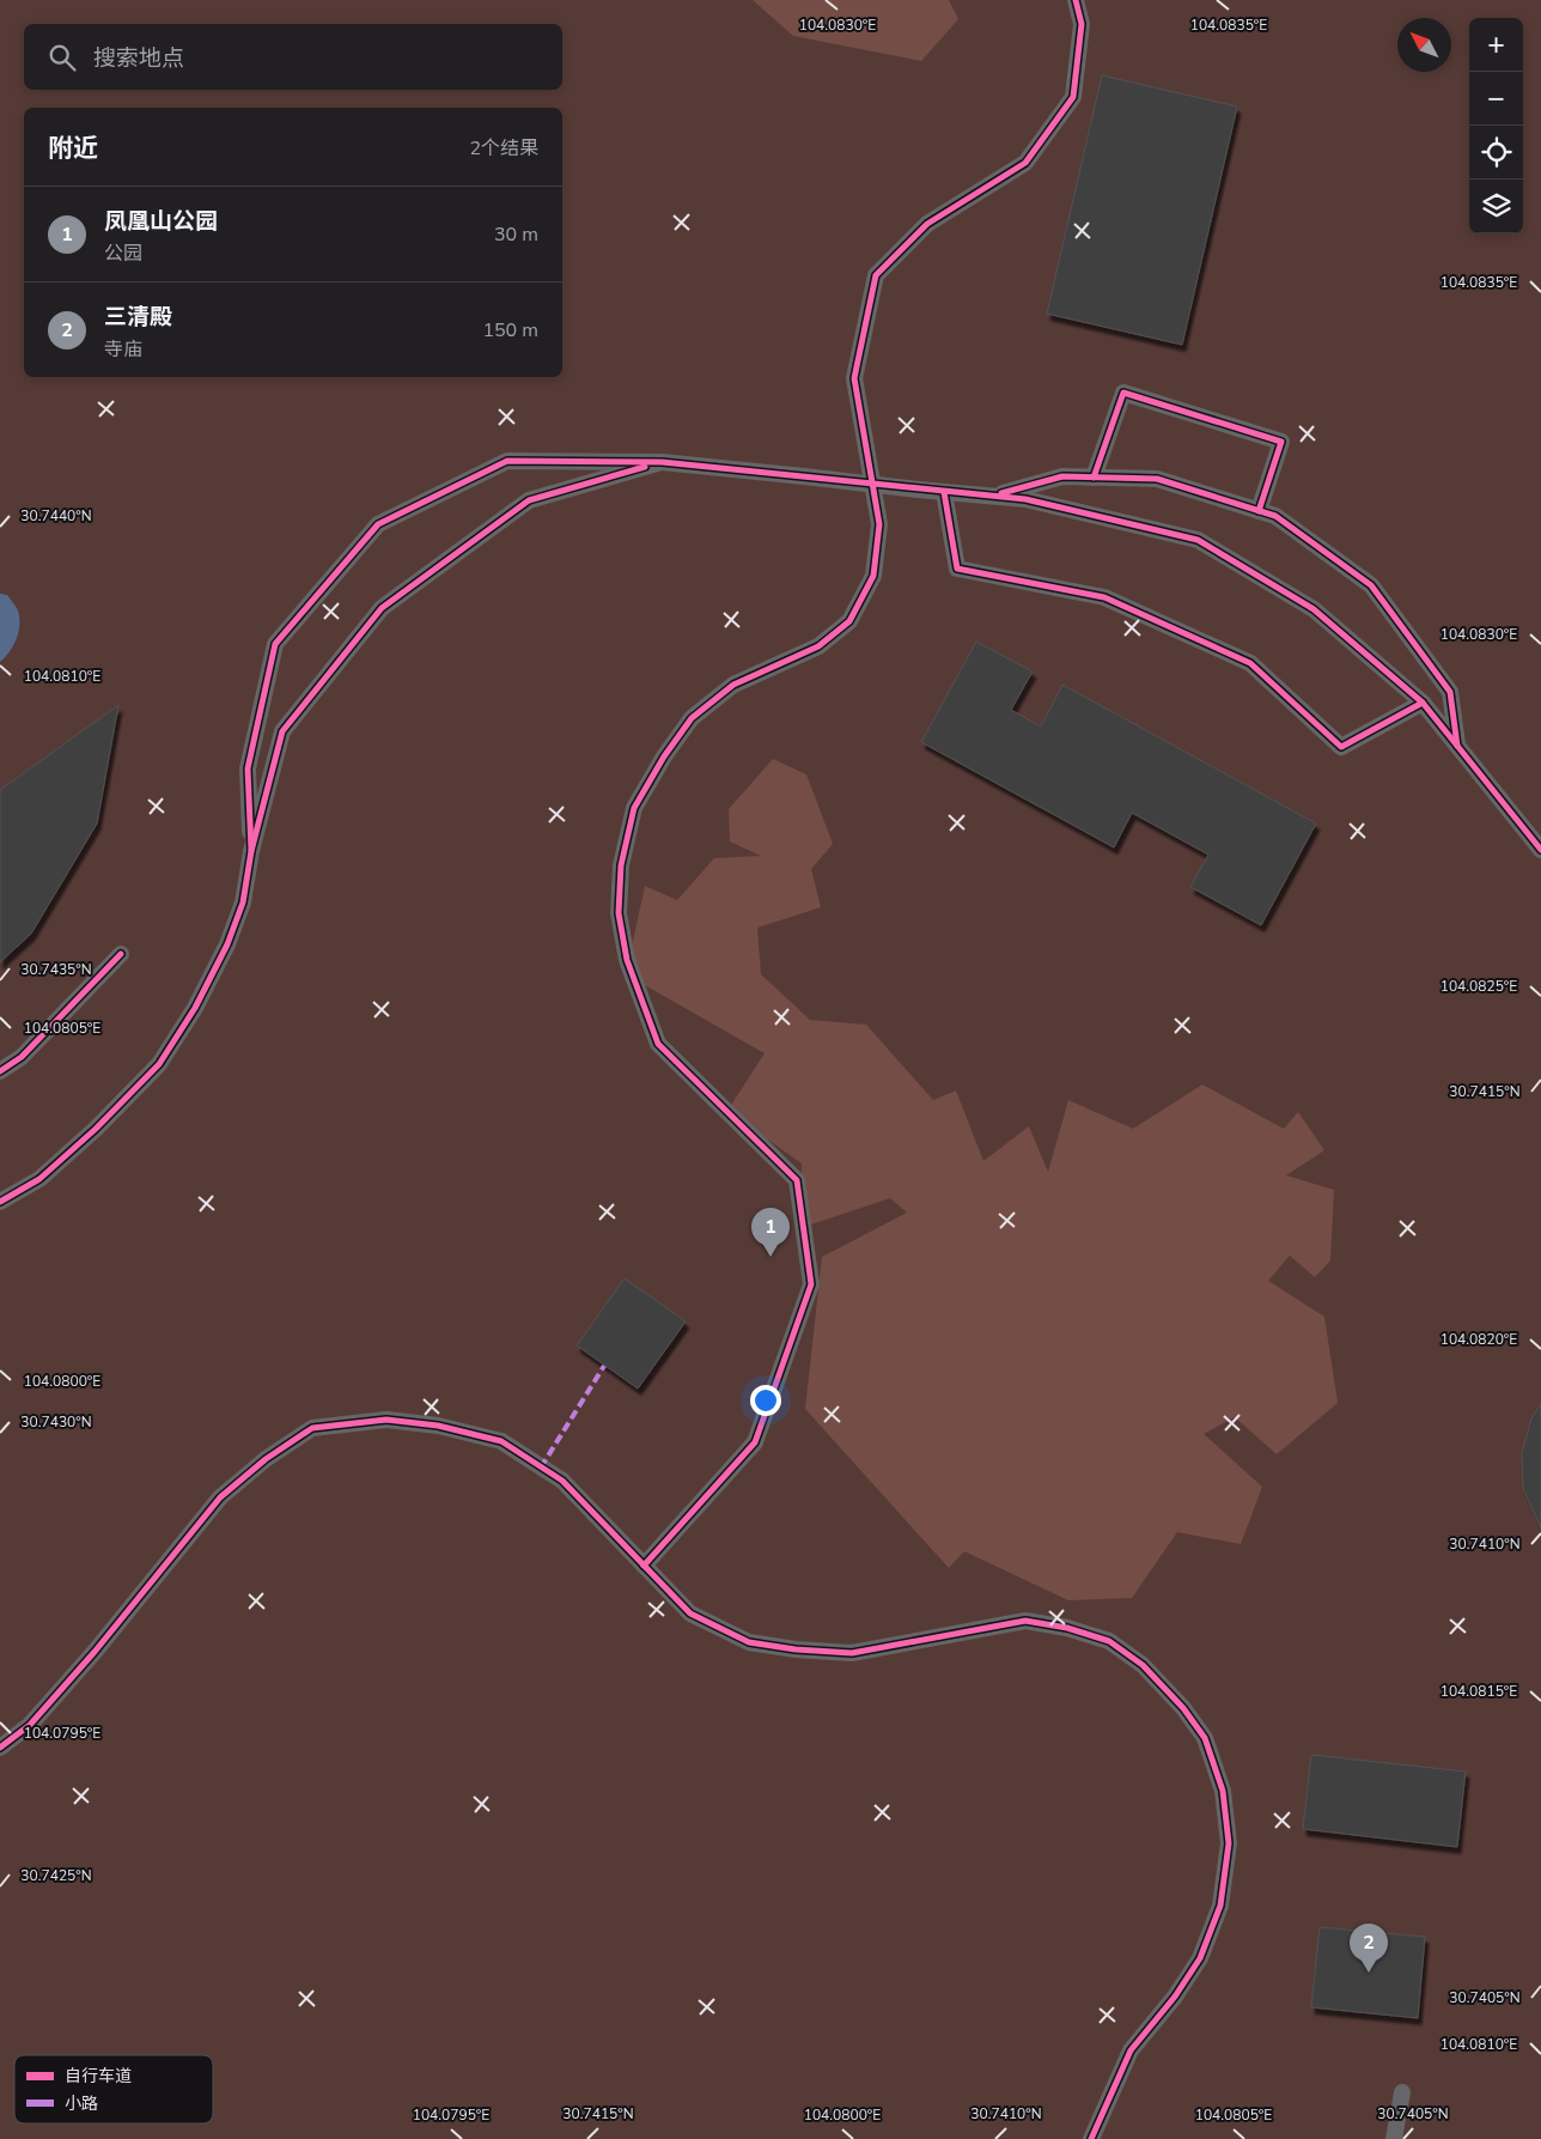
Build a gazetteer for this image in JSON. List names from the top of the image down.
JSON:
{
  "legend": ["自行车道", "小路"],
  "north": "top left",
  "page": {
    "map_buttons": ["+", "−"],
    "search": "搜索地点",
    "heading": ["附近", "2个结果"],
    "list": [
      {
        "mark": "1",
        "name": "凤凰山公园",
        "note": "公园",
        "value": "30 m"
      },
      {
        "mark": "2",
        "name": "三清殿",
        "note": "寺庙",
        "value": "150 m"
      }
    ],
    "pins": ["1", "2"]
  },
  "coordinates": [
    "104.0830°E",
    "104.0835°E",
    "30.7440°N",
    "104.0810°E",
    "30.7435°N",
    "104.0825°E",
    "104.0805°E",
    "30.7415°N",
    "104.0820°E",
    "104.0800°E",
    "30.7430°N",
    "30.7410°N",
    "104.0815°E",
    "104.0795°E",
    "30.7425°N",
    "30.7405°N"
  ]
}
